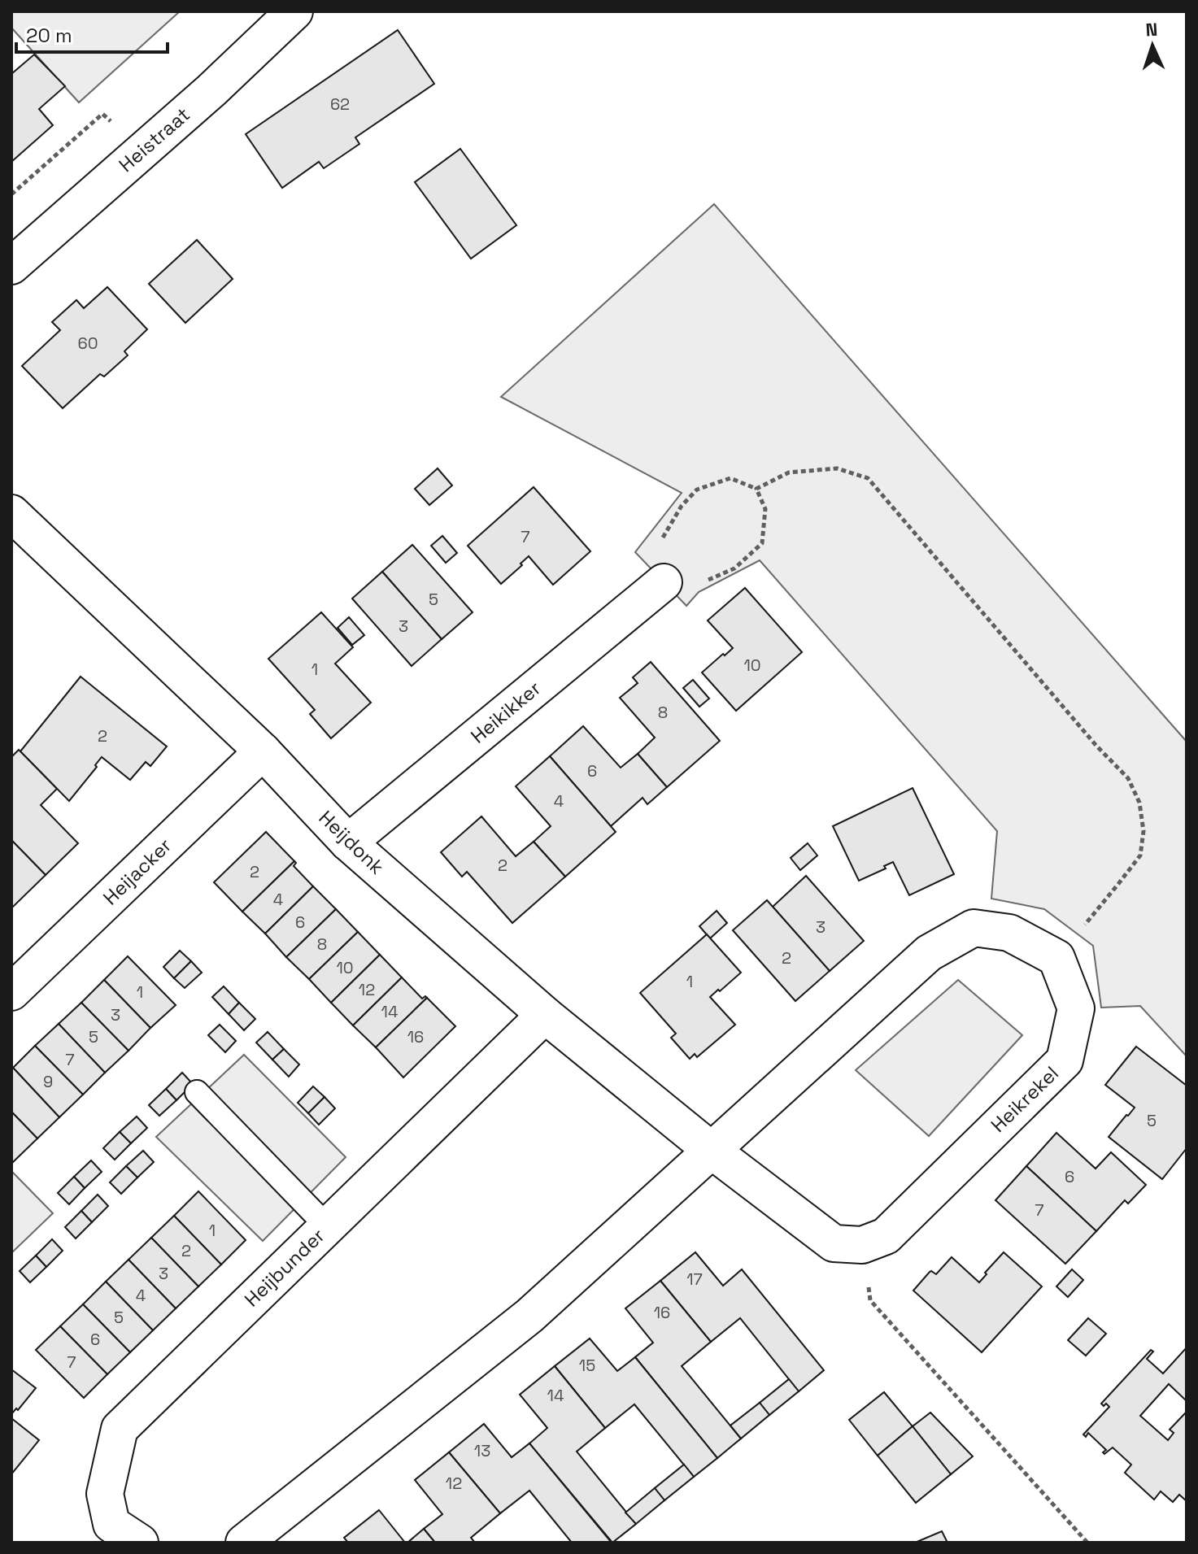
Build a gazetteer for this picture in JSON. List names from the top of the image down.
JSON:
{
  "streets": {
    "street": [
      "Heistraat",
      "Heikikker",
      "Heijdonk",
      "Heijacker",
      "Heikrekel",
      "Heijbunder"
    ]
  },
  "crossings": [
    ["Heikikker", "Heijdonk"],
    ["Heijdonk", "Heijacker"],
    ["Heijdonk", "Heijbunder"]
  ],
  "house_numbers": [
    "62",
    "60",
    "7",
    "5",
    "3",
    "10",
    "1",
    "8",
    "2",
    "6",
    "4",
    "2",
    "2",
    "4",
    "6",
    "3",
    "8",
    "2",
    "10",
    "1",
    "12",
    "1",
    "14",
    "3",
    "5",
    "16",
    "7",
    "9",
    "5",
    "6",
    "7",
    "1",
    "2",
    "3",
    "17",
    "4",
    "16",
    "5",
    "6",
    "7",
    "15",
    "14",
    "13",
    "12"
  ],
  "scale_bar": "20 m",
  "north": "top"
}
